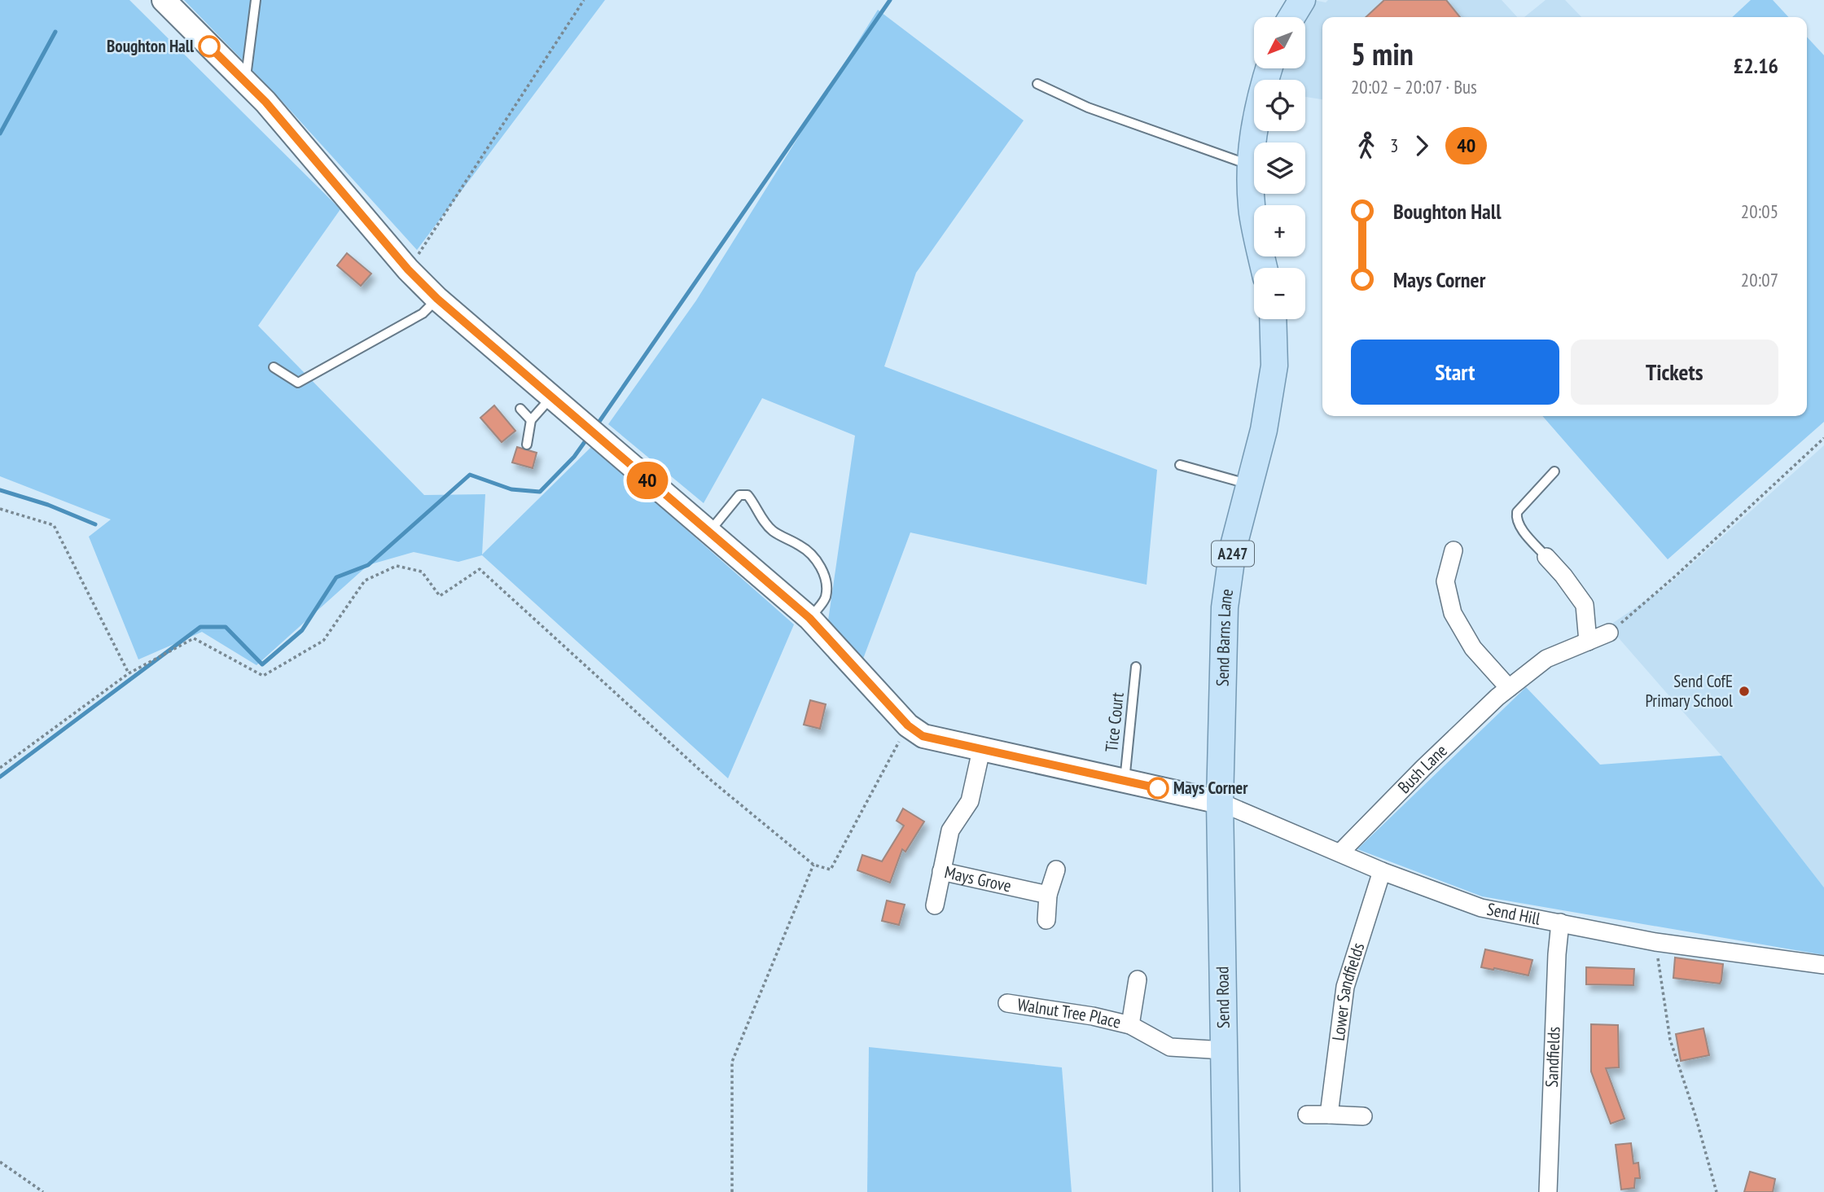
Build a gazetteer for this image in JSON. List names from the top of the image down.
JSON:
{
  "streets": {
    "main road": ["A247", "Send Barns Lane", "Send Road"],
    "street": [
      "Bush Lane",
      "Mays Grove",
      "Send Hill",
      "Lower Sandfields",
      "Walnut Tree Place",
      "Sandfields"
    ],
    "lane": ["Tice Court"]
  },
  "crossings": [
    ["Send Barns Lane", "Send Hill"],
    ["Send Barns Lane", "Send Road"],
    ["Bush Lane", "Send Hill"],
    ["Send Hill", "Lower Sandfields"],
    ["Send Hill", "Send Road"],
    ["Send Hill", "Sandfields"],
    ["Send Road", "Walnut Tree Place"]
  ],
  "places": ["Boughton Hall", "Send CofE Primary School", "Mays Corner"],
  "lines": ["bus line 40"],
  "north": "bottom left",
  "page": {
    "on_map": "40",
    "map_buttons": ["+", "−"],
    "heading": ["5 min", "20:02 – 20:07 · Bus", "£2.16"],
    "legs": ["3", "40"],
    "list": [
      {
        "name": "Boughton Hall",
        "value": "20:05"
      },
      {
        "name": "Mays Corner",
        "value": "20:07"
      }
    ],
    "buttons": ["Start", "Tickets"]
  }
}
